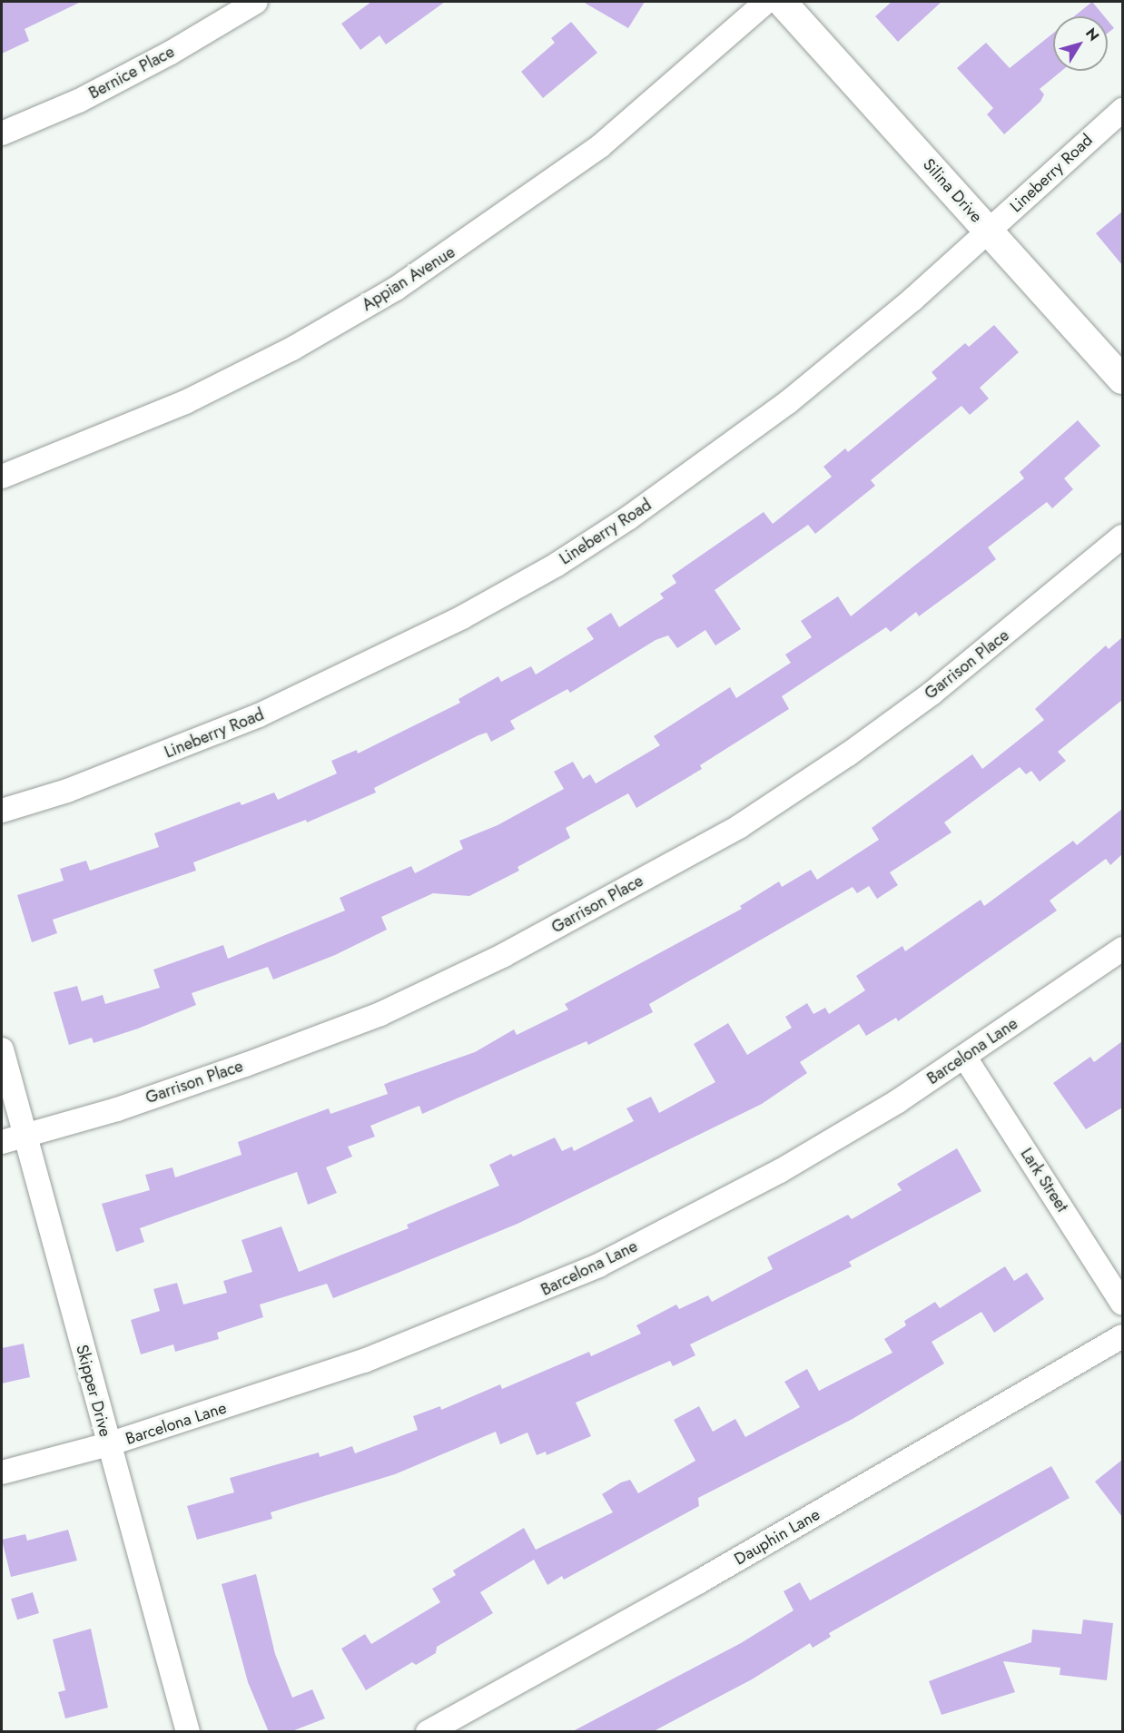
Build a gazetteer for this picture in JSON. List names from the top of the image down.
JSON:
{
  "streets": {
    "street": [
      "Bernice Place",
      "Lineberry Road",
      "Silina Drive",
      "Appian Avenue",
      "Garrison Place",
      "Barcelona Lane",
      "Lark Street",
      "Skipper Drive",
      "Dauphin Lane"
    ]
  },
  "crossings": [
    ["Lineberry Road", "Silina Drive"],
    ["Garrison Place", "Skipper Drive"],
    ["Barcelona Lane", "Lark Street"],
    ["Barcelona Lane", "Skipper Drive"]
  ],
  "north": "top right"
}
